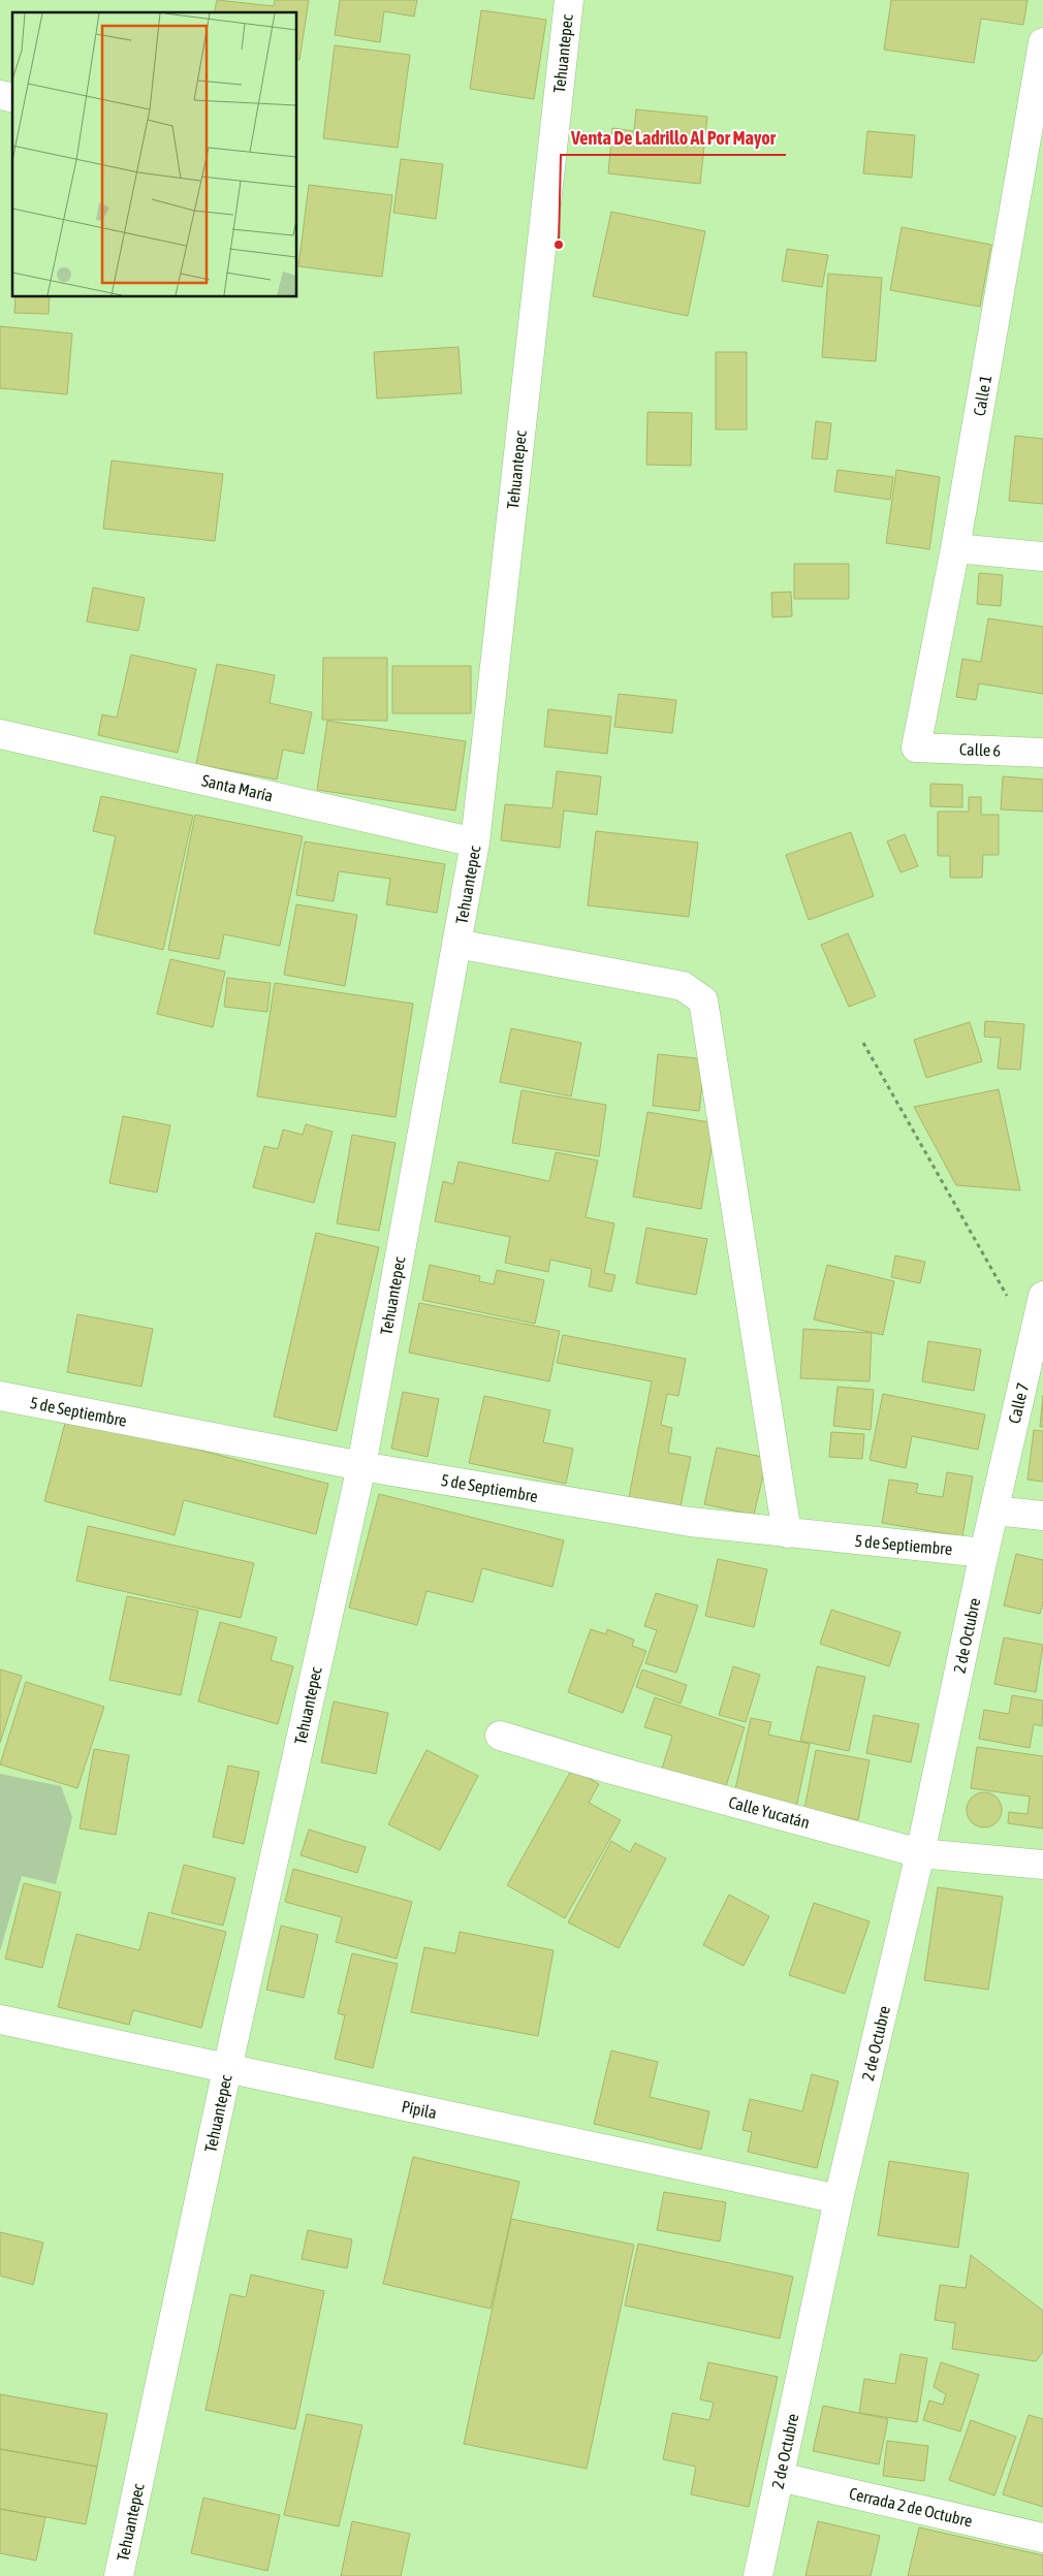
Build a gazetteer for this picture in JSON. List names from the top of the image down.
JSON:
{
  "streets": {
    "street": [
      "Tehuantepec",
      "Calle 1",
      "Calle 6",
      "Santa María",
      "Calle 7",
      "5 de Septiembre",
      "2 de Octubre",
      "Calle Yucatán",
      "Pípila",
      "Cerrada 2 de Octubre"
    ]
  },
  "crossings": [
    ["Tehuantepec", "Santa María"],
    ["Tehuantepec", "5 de Septiembre"],
    ["Tehuantepec", "Pípila"],
    ["Calle 1", "Calle 6"],
    ["Calle 7", "2 de Octubre"],
    ["5 de Septiembre", "2 de Octubre"],
    ["2 de Octubre", "Calle Yucatán"],
    ["2 de Octubre", "Pípila"],
    ["2 de Octubre", "Cerrada 2 de Octubre"]
  ],
  "places": ["Venta De Ladrillo Al Por Mayor"]
}
